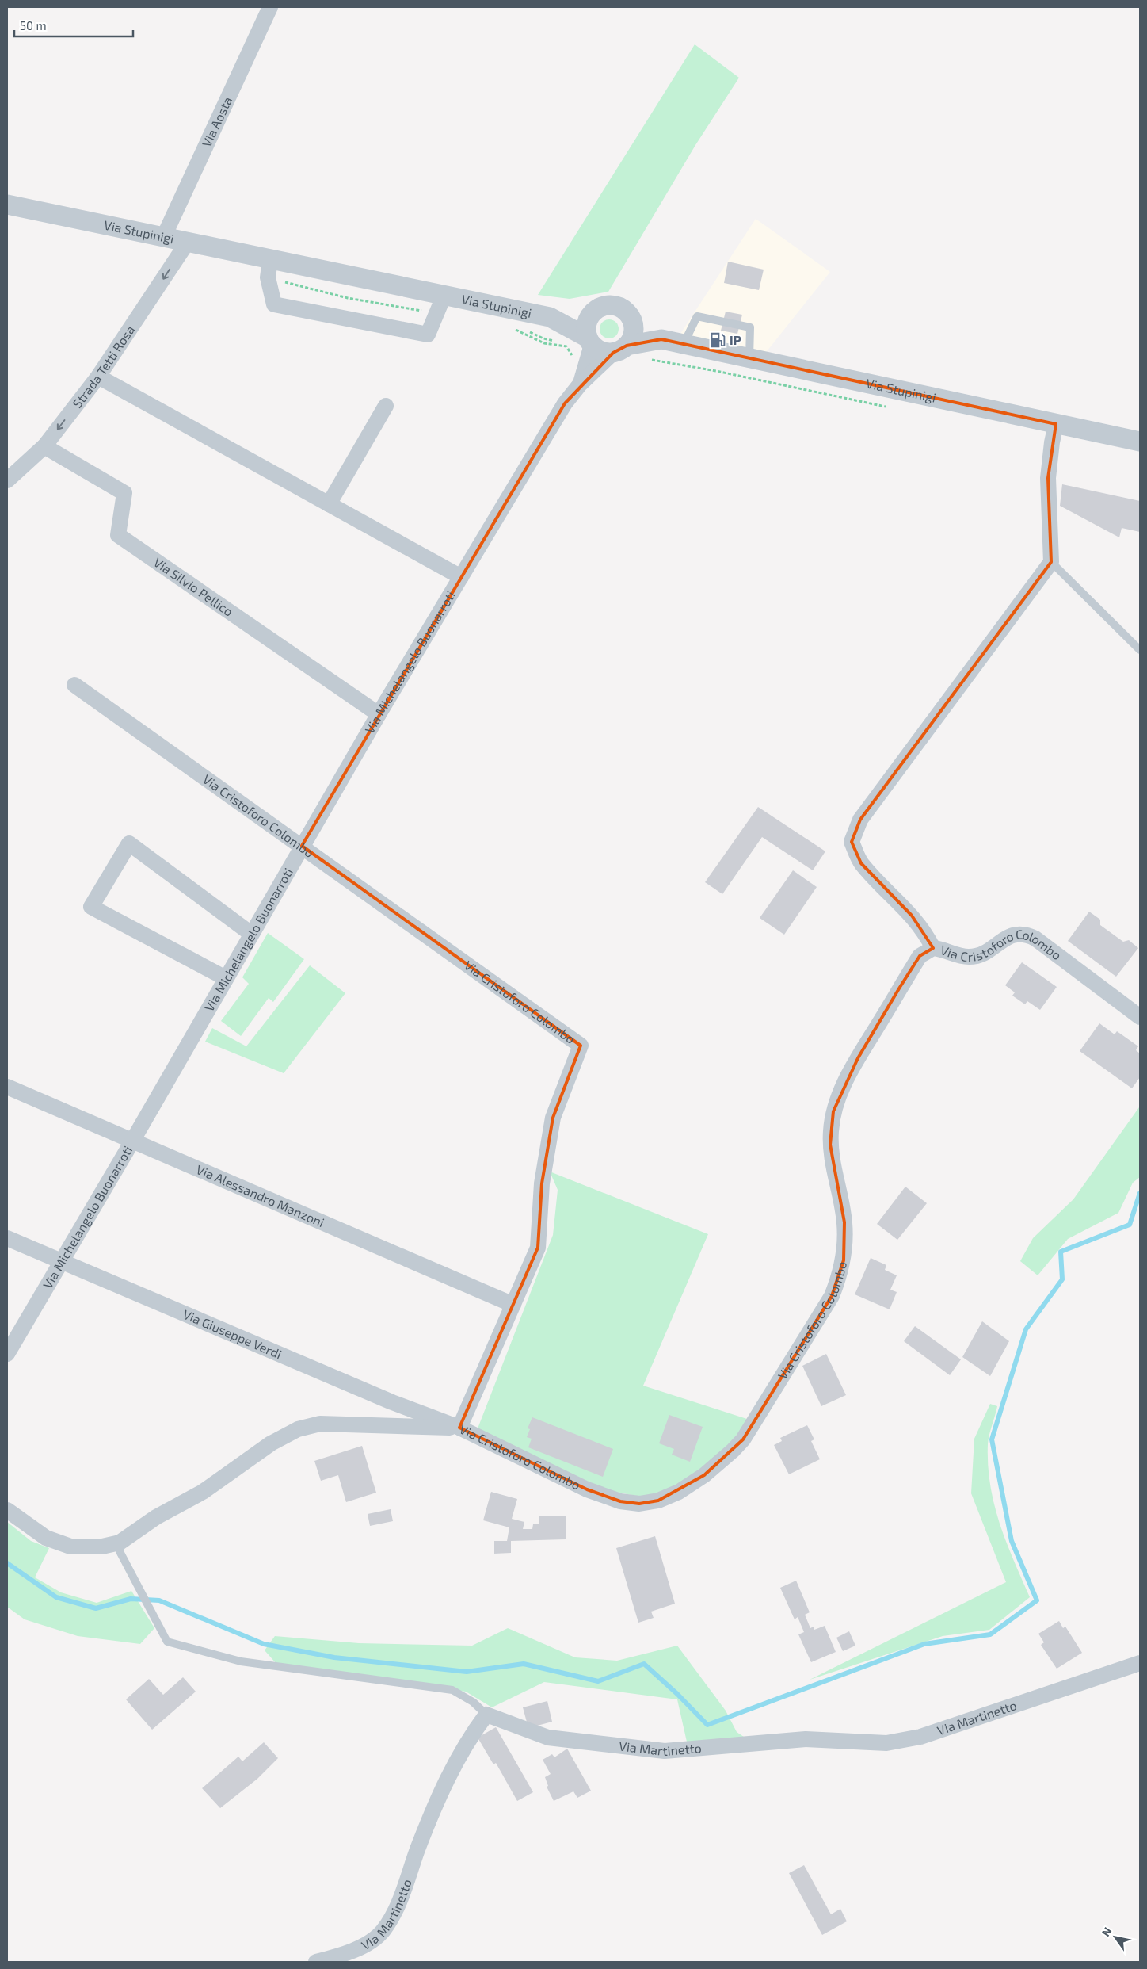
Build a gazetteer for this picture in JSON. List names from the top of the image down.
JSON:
{
  "streets": {
    "street": [
      "Via Aosta",
      "Via Stupinigi",
      "Strada Tetti Rosa",
      "Via Silvio Pellico",
      "Via Michelangelo Buonarroti",
      "Via Cristoforo Colombo",
      "Via Alessandro Manzoni",
      "Via Giuseppe Verdi",
      "Via Martinetto"
    ]
  },
  "crossings": [
    ["Via Aosta", "Via Stupinigi"],
    ["Via Stupinigi", "Strada Tetti Rosa"],
    ["Via Stupinigi", "Via Michelangelo Buonarroti"],
    ["Strada Tetti Rosa", "Via Silvio Pellico"],
    ["Via Silvio Pellico", "Via Michelangelo Buonarroti"],
    ["Via Michelangelo Buonarroti", "Via Cristoforo Colombo"],
    ["Via Michelangelo Buonarroti", "Via Alessandro Manzoni"],
    ["Via Michelangelo Buonarroti", "Via Giuseppe Verdi"],
    ["Via Cristoforo Colombo", "Via Alessandro Manzoni"],
    ["Via Cristoforo Colombo", "Via Giuseppe Verdi"]
  ],
  "one_way": ["Strada Tetti Rosa"],
  "places": {
    "fuel station": ["IP"]
  },
  "scale_bar": "50 m",
  "north": "top left"
}
